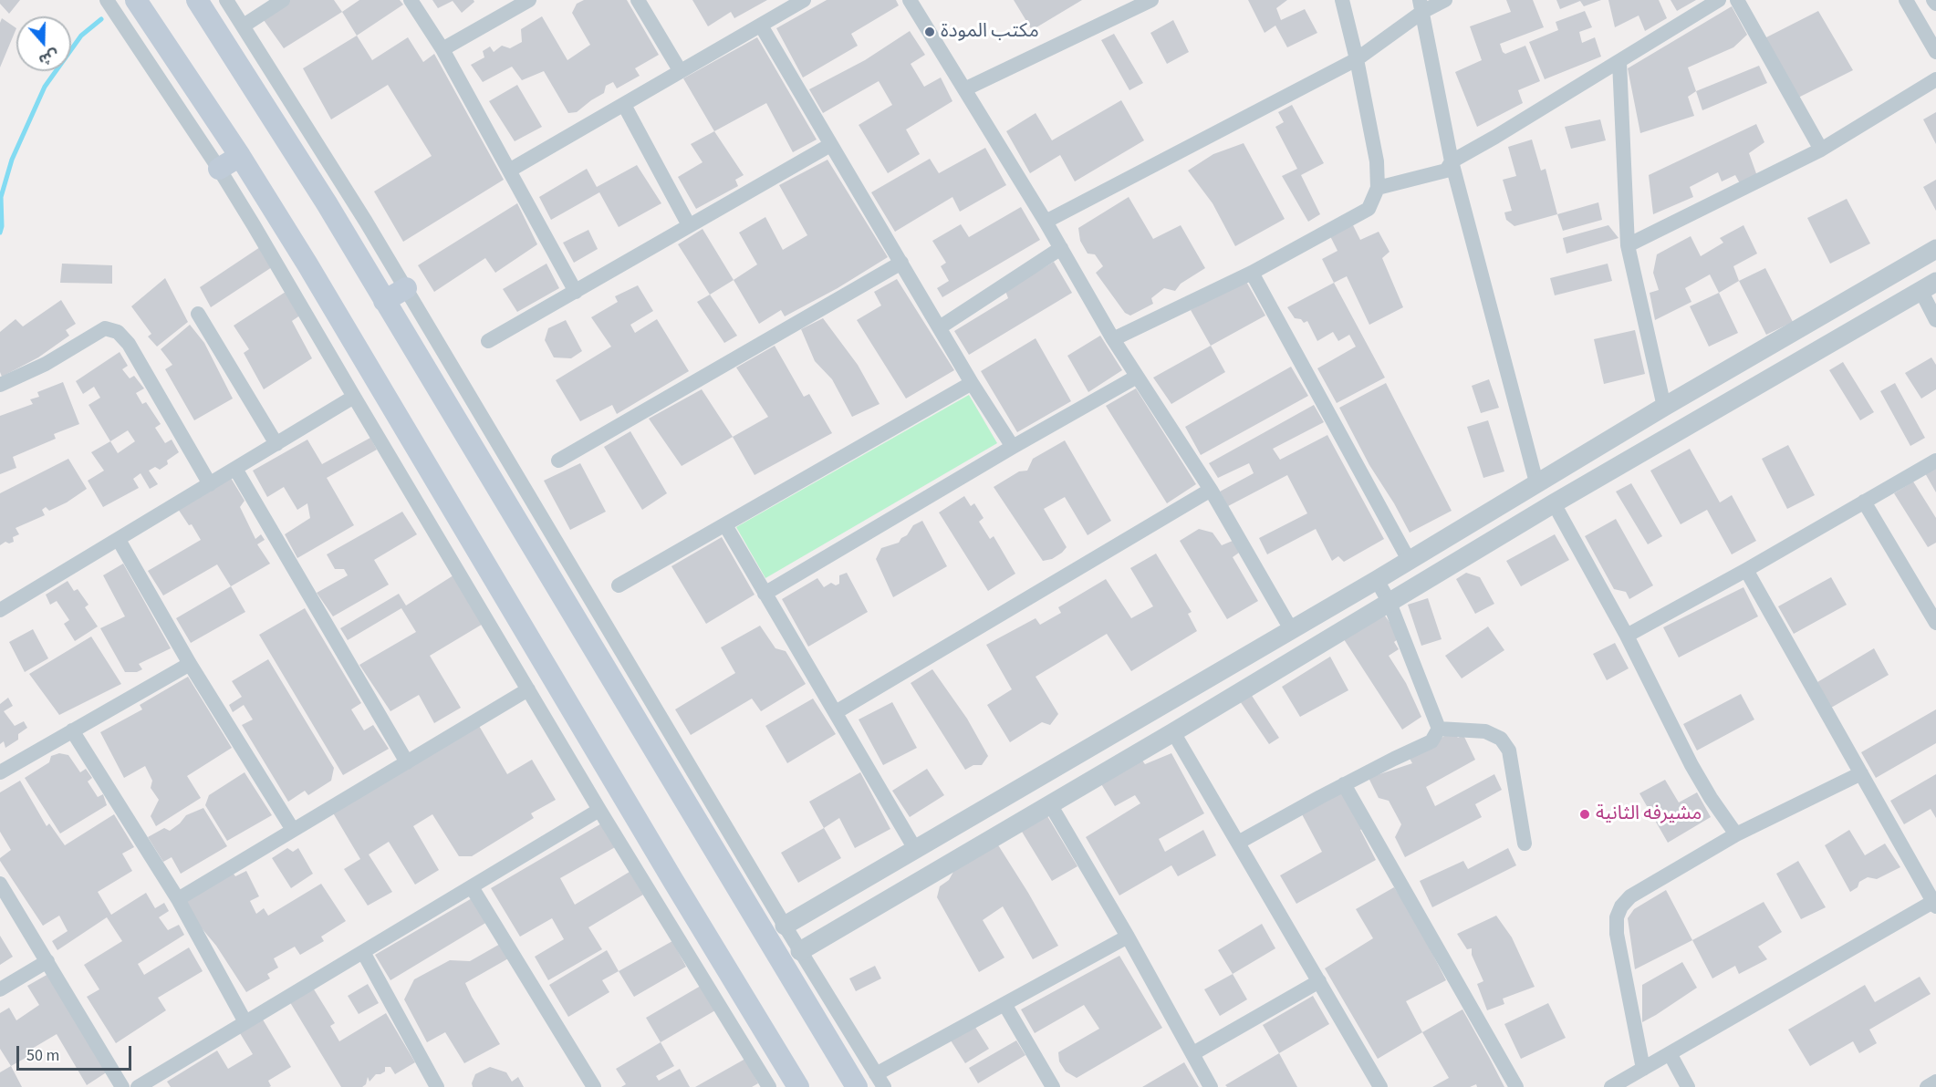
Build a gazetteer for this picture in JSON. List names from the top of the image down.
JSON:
{
  "places": ["مكتب المودة", "مشيرفه الثانية"],
  "scale_bar": "50 m",
  "north": "bottom"
}
